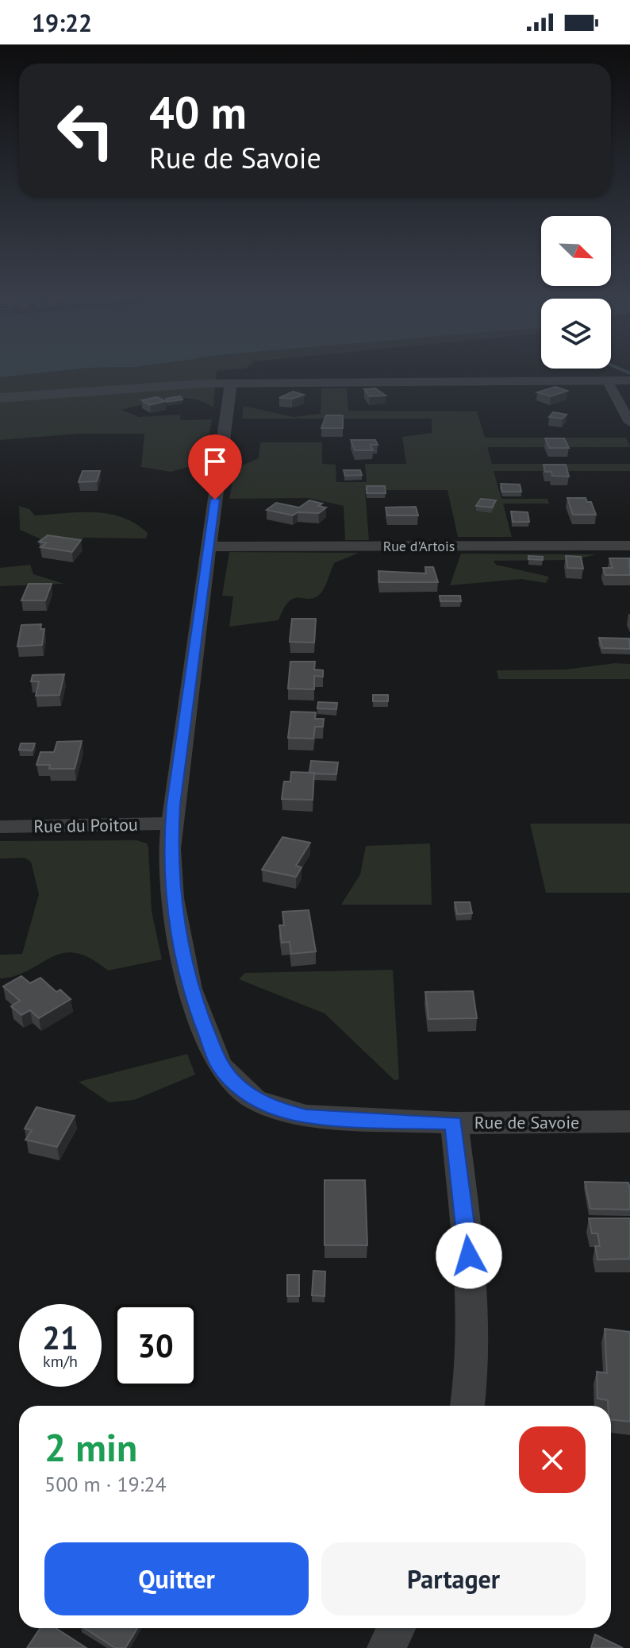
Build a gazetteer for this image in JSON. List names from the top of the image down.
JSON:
{
  "streets": {
    "street": ["Rue d'Artois", "Rue du Poitou", "Rue de Savoie"]
  },
  "crossings": [
    ["Rue d'Artois", "Rue de Savoie"],
    ["Rue du Poitou", "Rue de Savoie"]
  ],
  "north": "bottom right",
  "page": {
    "status": "19:22",
    "turn": ["40 m", "Rue de Savoie"],
    "speed": "21 km/h",
    "limit": "30",
    "heading": ["2 min", "500 m · 19:24"],
    "buttons": ["Quitter", "Partager"]
  }
}
